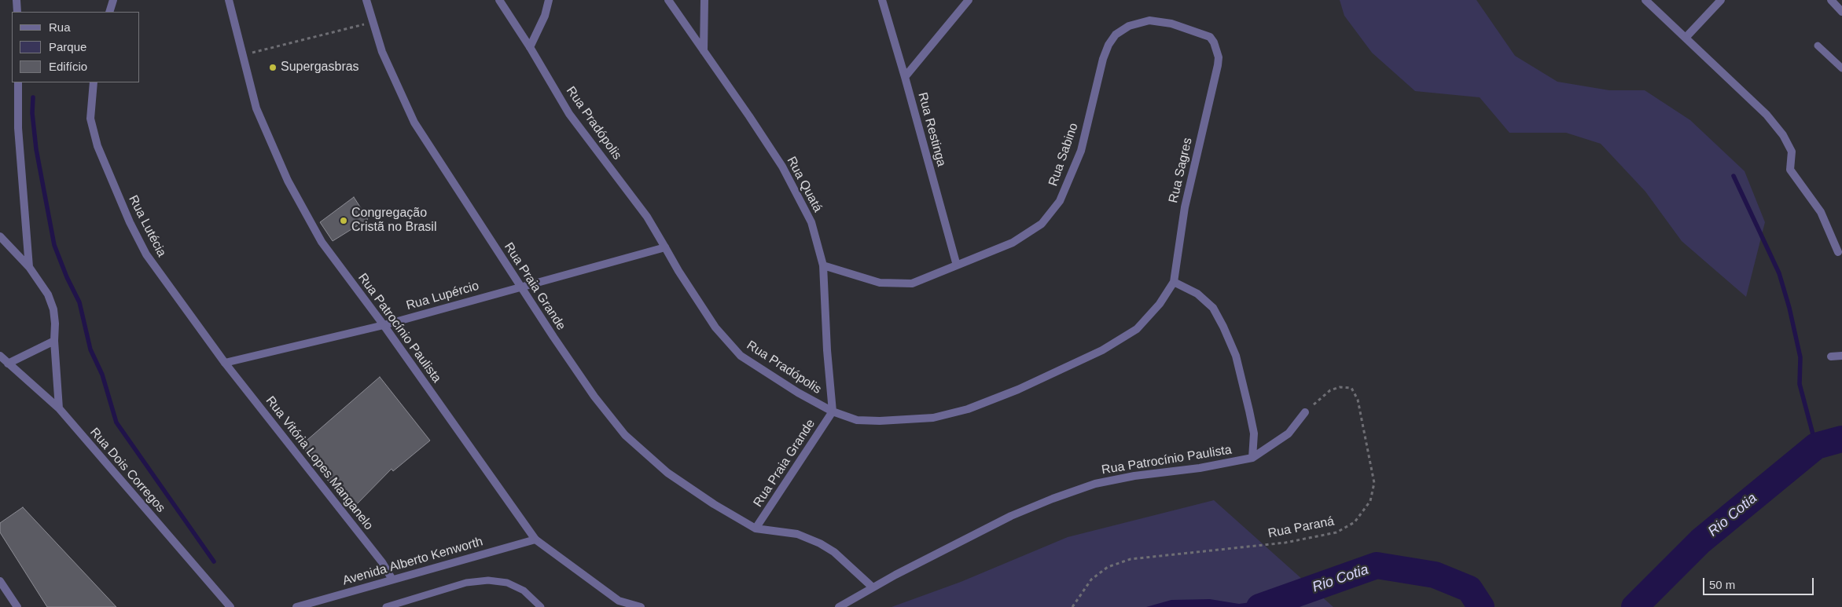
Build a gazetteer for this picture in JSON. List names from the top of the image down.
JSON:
{
  "streets": {
    "street": [
      "Rua Pradópolis",
      "Rua Restinga",
      "Rua Sabino",
      "Rua Sagres",
      "Rua Quatá",
      "Rua Lutécia",
      "Rua Praia Grande",
      "Rua Lupércio",
      "Rua Patrocínio Paulista",
      "Rua Vitória Lopes Manganelo",
      "Rua Dois Corregos",
      "Avenida Alberto Kenworth"
    ],
    "path": ["Rua Paraná"]
  },
  "crossings": [
    ["Rua Pradópolis", "Rua Sagres"],
    ["Rua Pradópolis", "Rua Quatá"],
    ["Rua Pradópolis", "Rua Praia Grande"],
    ["Rua Pradópolis", "Rua Lupércio"],
    ["Rua Restinga", "Rua Sabino"],
    ["Rua Sabino", "Rua Sagres"],
    ["Rua Sabino", "Rua Quatá"],
    ["Rua Quatá", "Rua Praia Grande"],
    ["Rua Lutécia", "Rua Lupércio"],
    ["Rua Lutécia", "Rua Vitória Lopes Manganelo"],
    ["Rua Praia Grande", "Rua Lupércio"],
    ["Rua Praia Grande", "Rua Patrocínio Paulista"],
    ["Rua Lupércio", "Rua Patrocínio Paulista"],
    ["Rua Lupércio", "Rua Vitória Lopes Manganelo"],
    ["Rua Patrocínio Paulista", "Avenida Alberto Kenworth"],
    ["Rua Vitória Lopes Manganelo", "Avenida Alberto Kenworth"]
  ],
  "water": ["Rio Cotia"],
  "places": ["Supergasbras", "Congregação Cristã no Brasil"],
  "legend": ["Rua", "Parque", "Edifício"],
  "scale_bar": "50 m"
}
